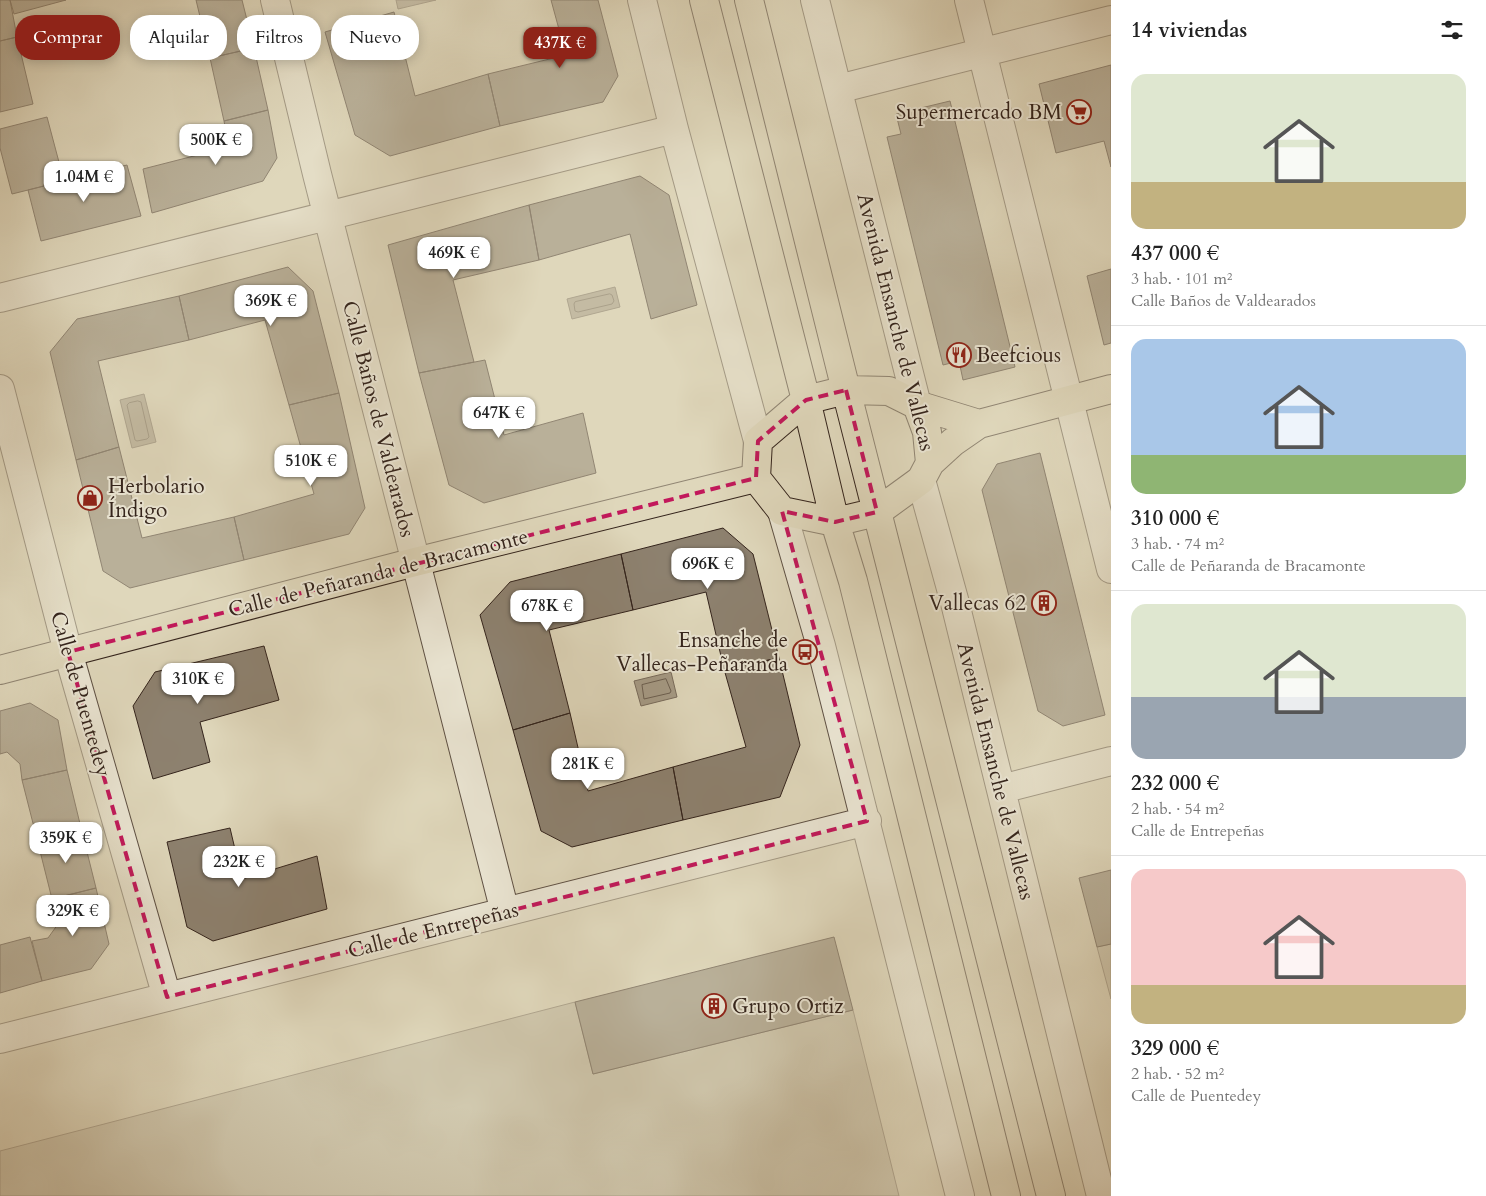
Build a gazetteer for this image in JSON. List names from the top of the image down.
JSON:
{
  "streets": {
    "main road": ["Avenida Ensanche de Vallecas", "Calle de Peñaranda de Bracamonte"],
    "street": ["Calle Baños de Valdearados", "Calle de Puentedey", "Calle de Entrepeñas"]
  },
  "crossings": [
    ["Calle Baños de Valdearados", "Calle de Peñaranda de Bracamonte"],
    ["Calle Baños de Valdearados", "Calle de Entrepeñas"],
    ["Calle de Peñaranda de Bracamonte", "Calle de Puentedey"],
    ["Calle de Puentedey", "Calle de Entrepeñas"]
  ],
  "places": {
    "supermarket": ["Supermercado BM"],
    "restaurant": ["Beefcious"],
    "shop": ["Herbolario Índigo"],
    "building": ["Vallecas 62", "Grupo Ortiz"],
    "bus stop": ["Ensanche de Vallecas-Peñaranda"]
  },
  "page": {
    "heading": "14 viviendas",
    "chip": [
      "Comprar",
      "Alquilar",
      "Filtros",
      "Nuevo"
    ],
    "price": [
      "437K €",
      "500K €",
      "1.04M €",
      "469K €",
      "369K €",
      "647K €",
      "510K €",
      "696K €",
      "678K €",
      "310K €",
      "281K €",
      "359K €",
      "232K €",
      "329K €"
    ],
    "list": [
      {
        "name": "437 000 €",
        "note": "3 hab. · 101 m² · Calle Baños de Valdearados"
      },
      {
        "name": "310 000 €",
        "note": "3 hab. · 74 m² · Calle de Peñaranda de Bracamonte"
      },
      {
        "name": "232 000 €",
        "note": "2 hab. · 54 m² · Calle de Entrepeñas"
      },
      {
        "name": "329 000 €",
        "note": "2 hab. · 52 m² · Calle de Puentedey"
      }
    ]
  }
}
